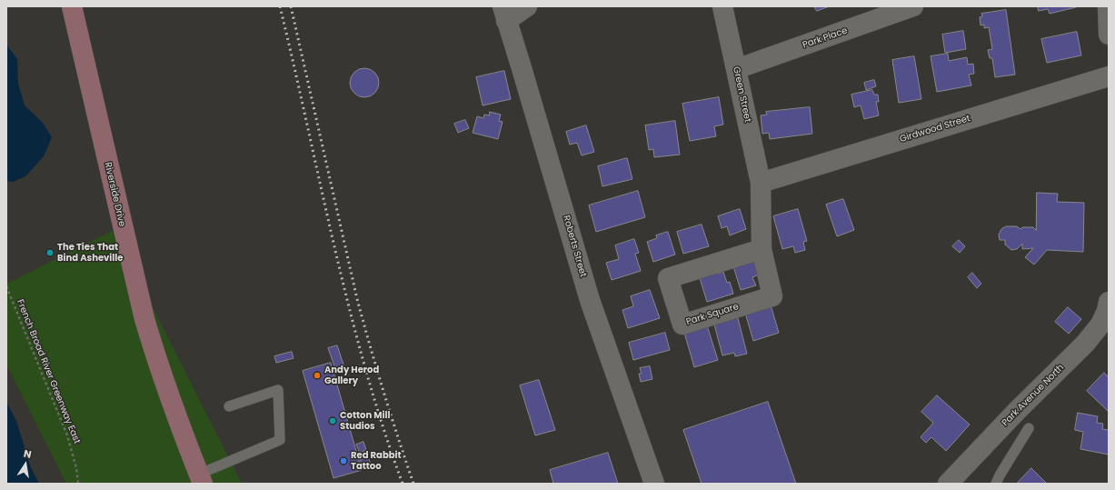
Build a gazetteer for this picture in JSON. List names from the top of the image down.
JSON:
{
  "streets": {
    "main road": ["Riverside Drive"],
    "street": [
      "Park Place",
      "Green Street",
      "Girdwood Street",
      "Roberts Street",
      "Park Square",
      "Park Avenue North"
    ],
    "path": ["French Broad River Greenway East"]
  },
  "crossings": [
    ["Park Place", "Green Street"],
    ["Green Street", "Girdwood Street"],
    ["Green Street", "Park Square"],
    ["Girdwood Street", "Park Square"]
  ],
  "places": [
    "The Ties That Bind Asheville",
    "Andy Herod Gallery",
    "Cotton Mill Studios",
    "Red Rabbit Tattoo"
  ],
  "north": "top"
}
